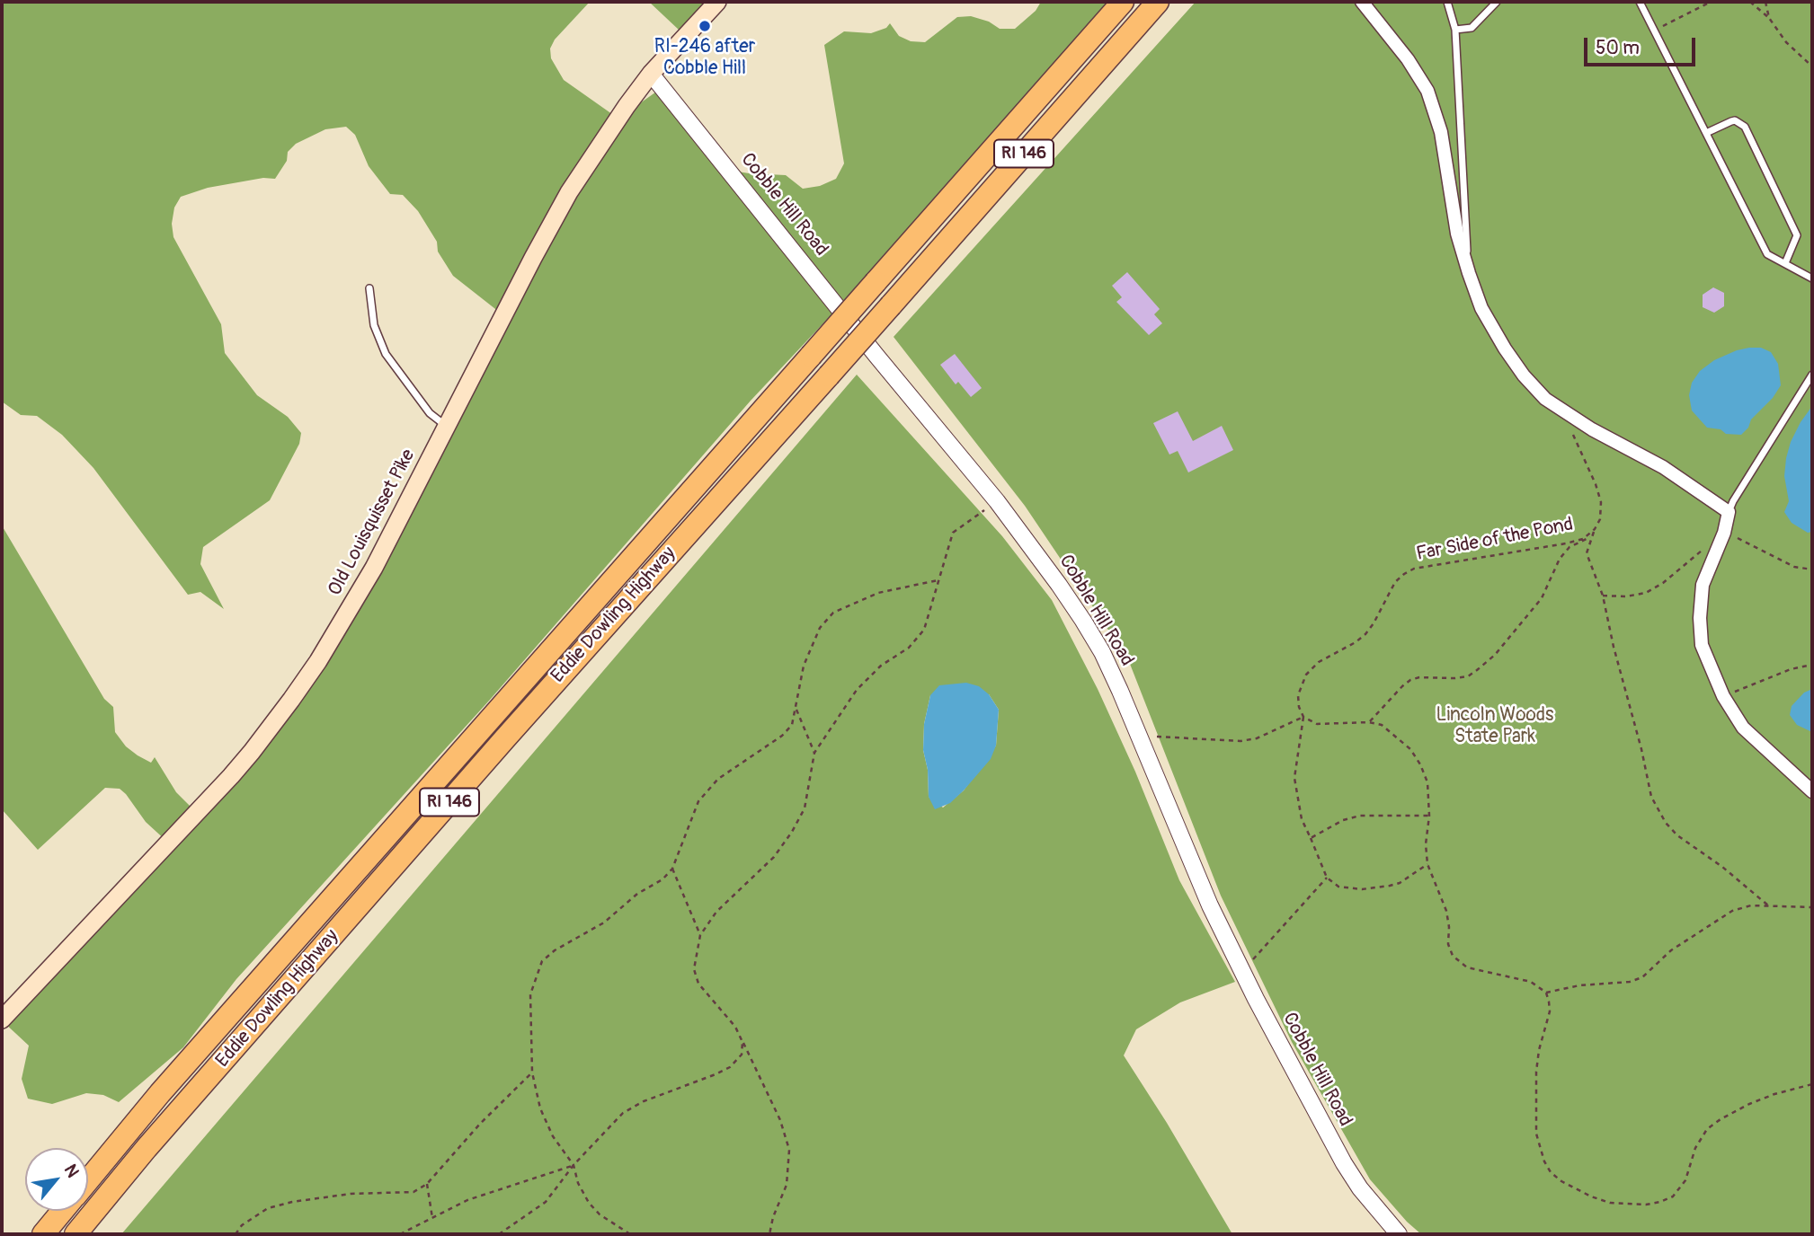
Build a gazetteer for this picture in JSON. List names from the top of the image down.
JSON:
{
  "streets": {
    "highway": ["RI 146", "Eddie Dowling Highway"],
    "main road": ["Old Louisquisset Pike"],
    "street": ["Cobble Hill Road"],
    "path": ["Far Side of the Pond"]
  },
  "crossings": [
    ["Cobble Hill Road", "Old Louisquisset Pike"]
  ],
  "parks": ["Lincoln Woods State Park"],
  "places": ["RI-246 after Cobble Hill"],
  "scale_bar": "50 m",
  "north": "top right"
}
